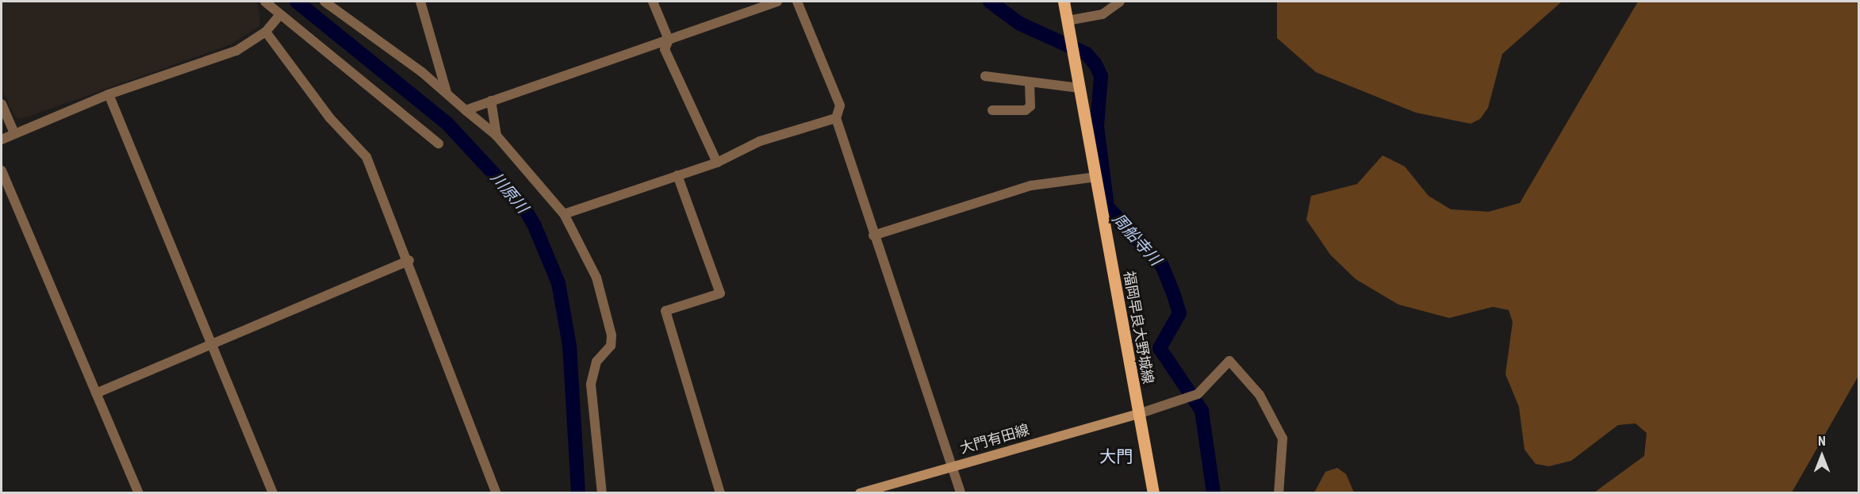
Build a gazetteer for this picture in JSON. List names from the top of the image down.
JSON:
{
  "streets": {
    "main road": ["福岡早良大野城線", "大門有田線"]
  },
  "crossings": [
    ["福岡早良大野城線", "大門有田線"]
  ],
  "districts": ["大門"],
  "water": ["川原川", "周船寺川"],
  "north": "top"
}
